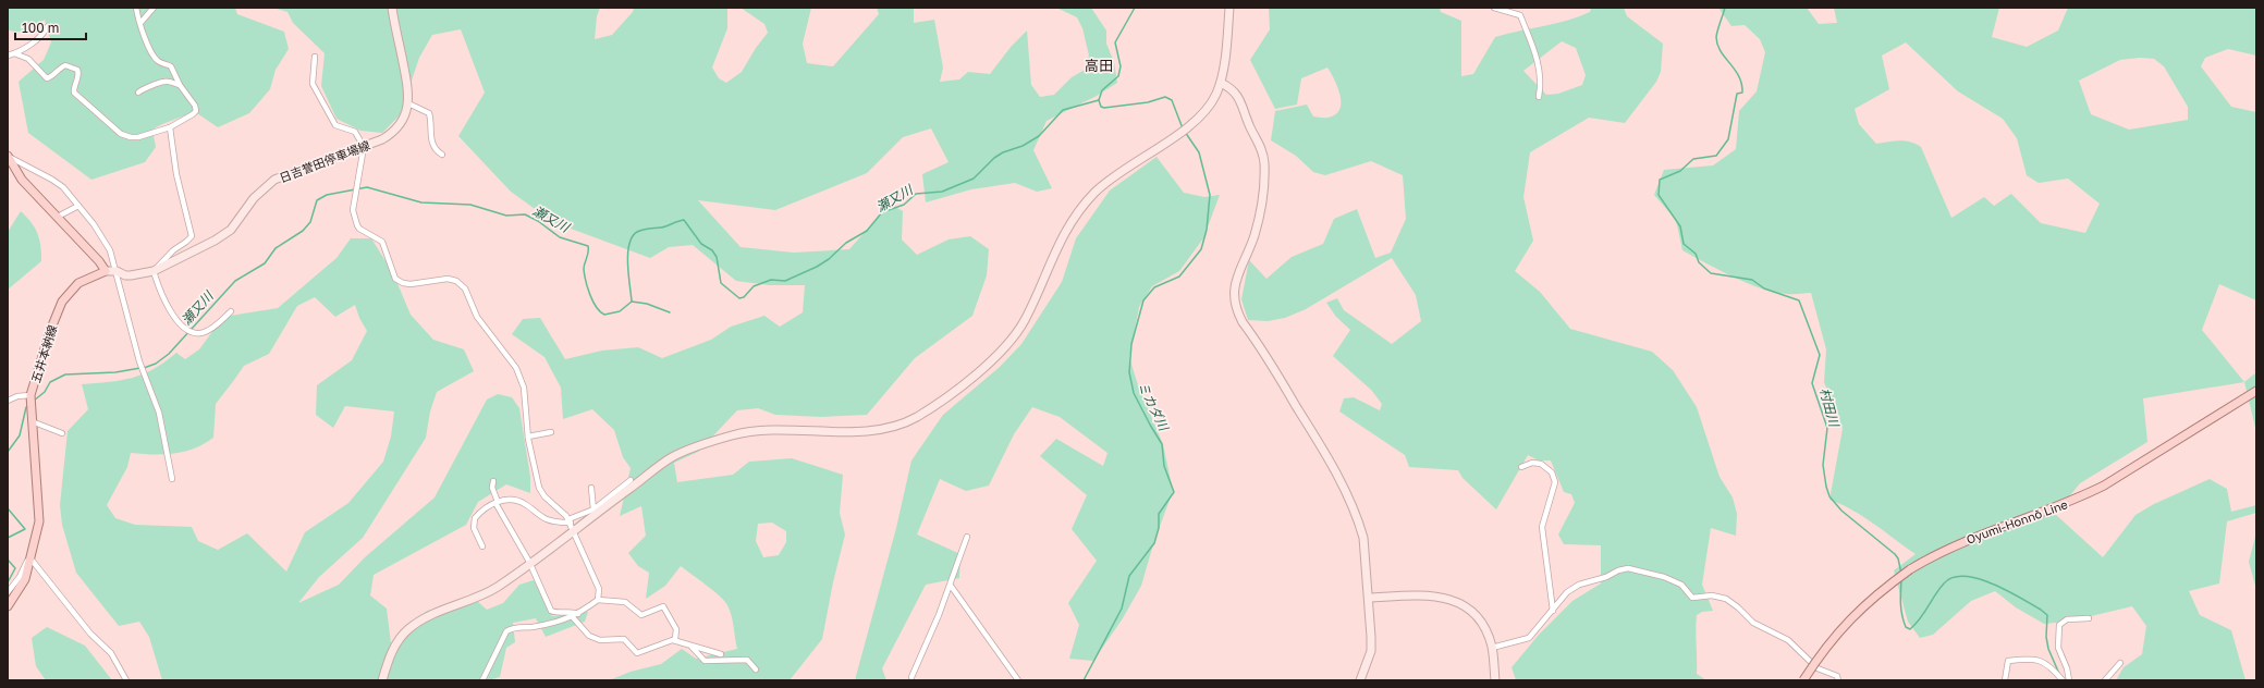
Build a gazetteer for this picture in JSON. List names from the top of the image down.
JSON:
{
  "streets": {
    "main road": ["五井本納線", "Oyumi-Honnō Line"],
    "street": ["日吉誉田停車場線"]
  },
  "crossings": [
    ["日吉誉田停車場線", "五井本納線"]
  ],
  "districts": ["高田"],
  "water": ["瀬又川", "ミカダ川", "村田川"],
  "scale_bar": "100 m"
}
